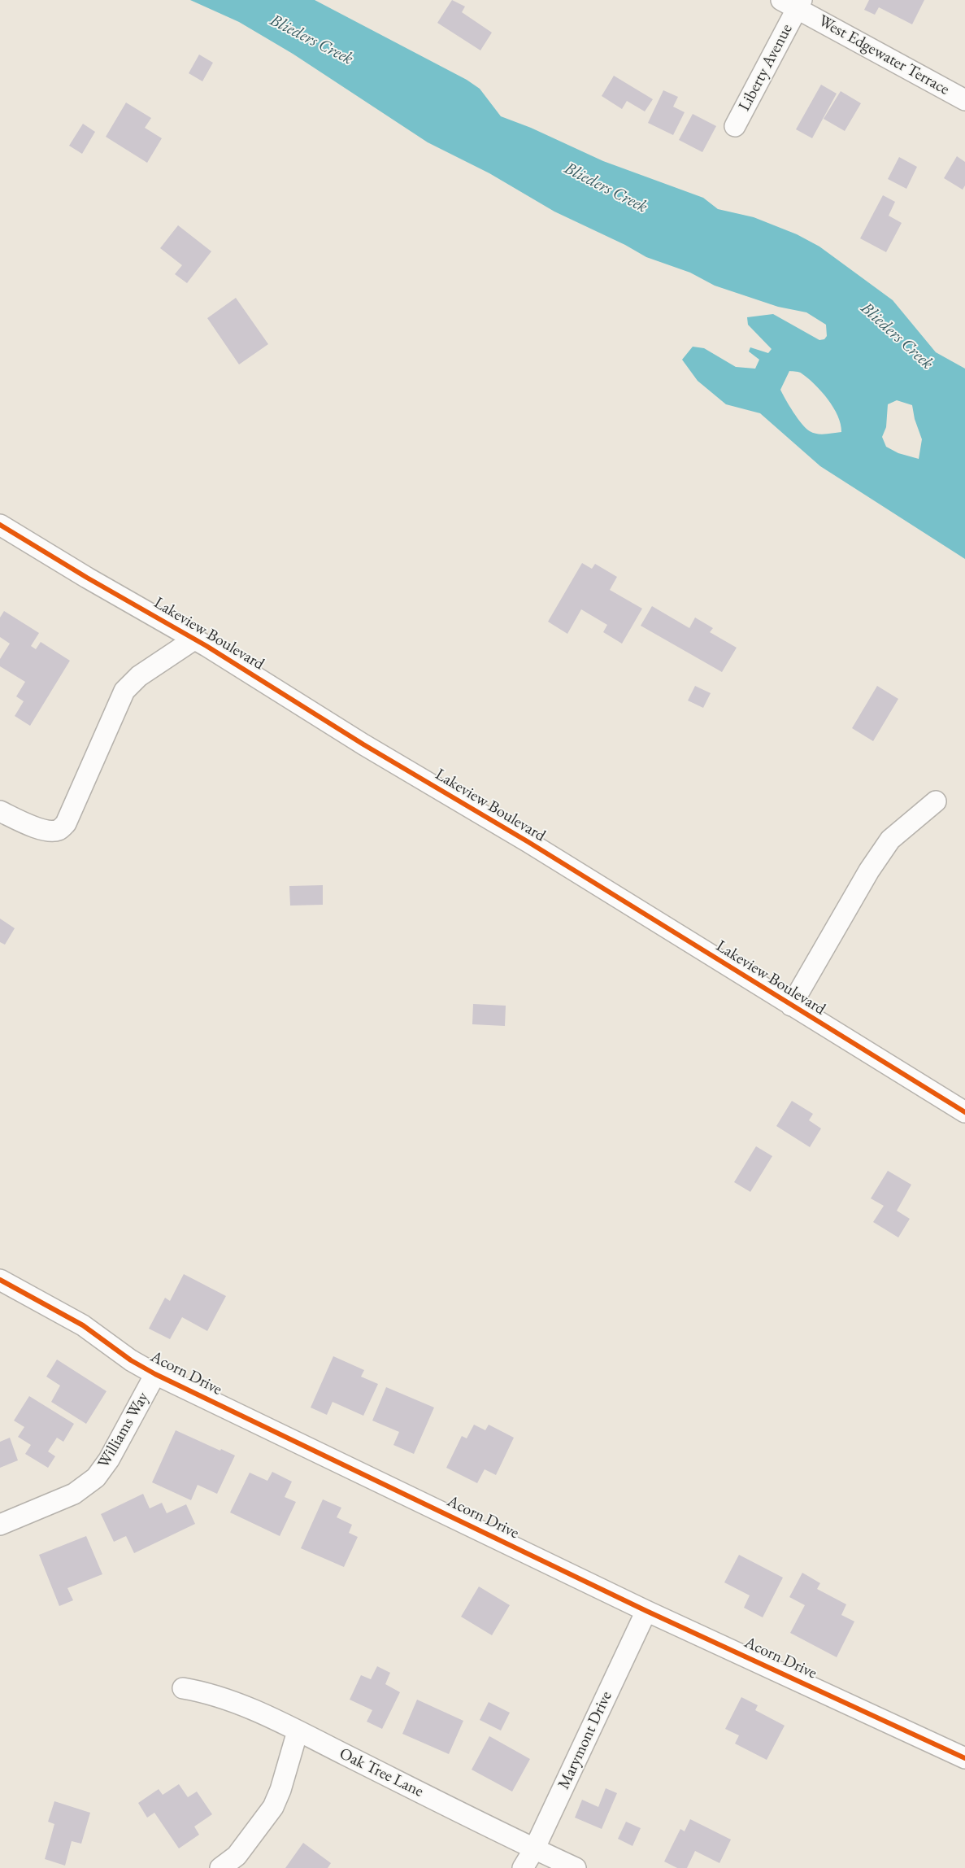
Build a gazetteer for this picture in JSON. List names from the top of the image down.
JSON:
{
  "streets": {
    "street": [
      "West Edgewater Terrace",
      "Liberty Avenue",
      "Lakeview Boulevard",
      "Acorn Drive",
      "Williams Way",
      "Marymont Drive",
      "Oak Tree Lane"
    ]
  },
  "crossings": [
    ["West Edgewater Terrace", "Liberty Avenue"],
    ["Acorn Drive", "Williams Way"],
    ["Acorn Drive", "Marymont Drive"],
    ["Marymont Drive", "Oak Tree Lane"]
  ],
  "water": ["Blieders Creek"]
}
